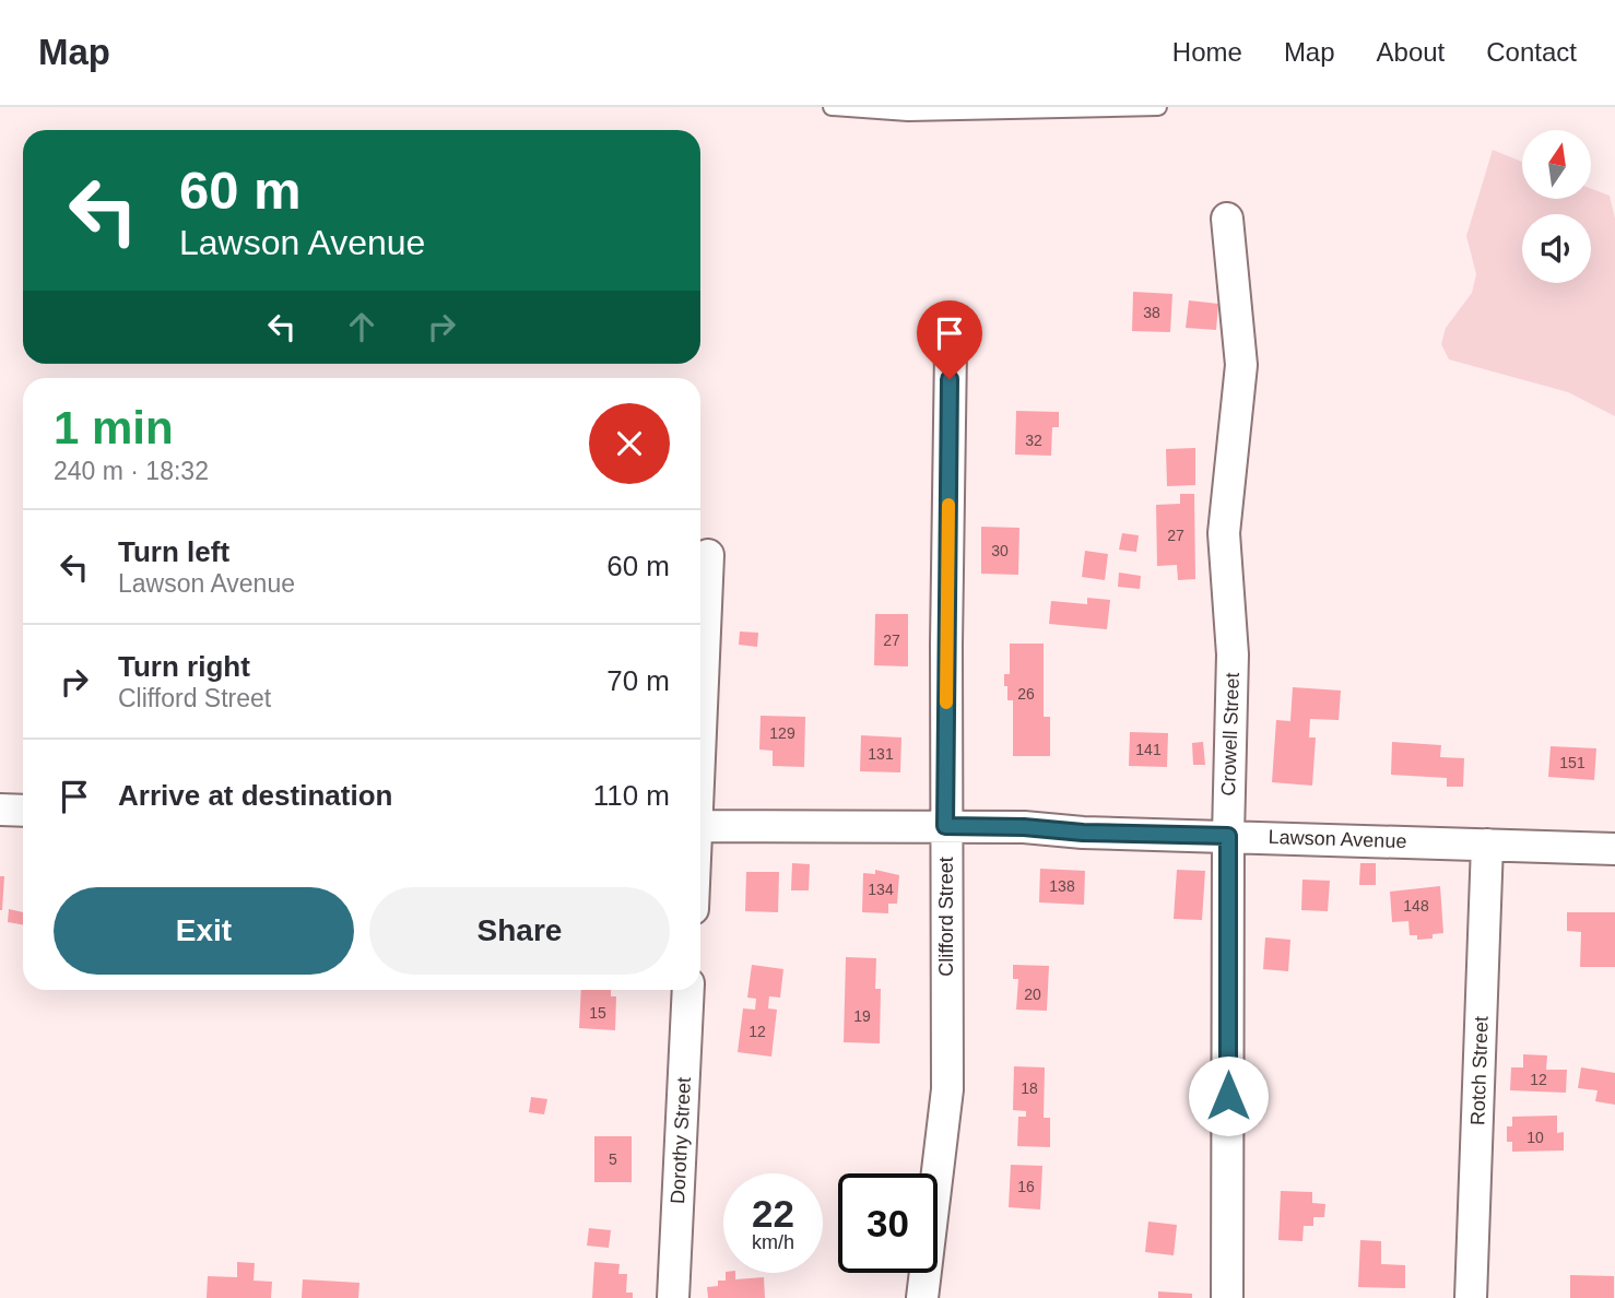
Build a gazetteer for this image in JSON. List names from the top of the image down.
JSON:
{
  "streets": {
    "street": [
      "Crowell Street",
      "Lawson Avenue",
      "Clifford Street",
      "Rotch Street",
      "Dorothy Street"
    ]
  },
  "crossings": [
    ["Crowell Street", "Lawson Avenue"],
    ["Lawson Avenue", "Clifford Street"],
    ["Lawson Avenue", "Rotch Street"]
  ],
  "house_numbers": [
    "38",
    "32",
    "27",
    "30",
    "27",
    "26",
    "129",
    "141",
    "131",
    "151",
    "138",
    "134",
    "148",
    "20",
    "15",
    "19",
    "12",
    "12",
    "18",
    "10",
    "5",
    "16"
  ],
  "north": "top",
  "page": {
    "header": "Map",
    "nav": [
      "Home",
      "Map",
      "About",
      "Contact"
    ],
    "turn": ["60 m", "Lawson Avenue"],
    "heading": ["1 min", "240 m · 18:32"],
    "list": [
      {
        "name": "Turn left",
        "note": "Lawson Avenue",
        "value": "60 m"
      },
      {
        "name": "Turn right",
        "note": "Clifford Street",
        "value": "70 m"
      },
      {
        "name": "Arrive at destination",
        "value": "110 m"
      }
    ],
    "buttons": ["Exit", "Share"],
    "speed": "22 km/h",
    "limit": "30"
  }
}
